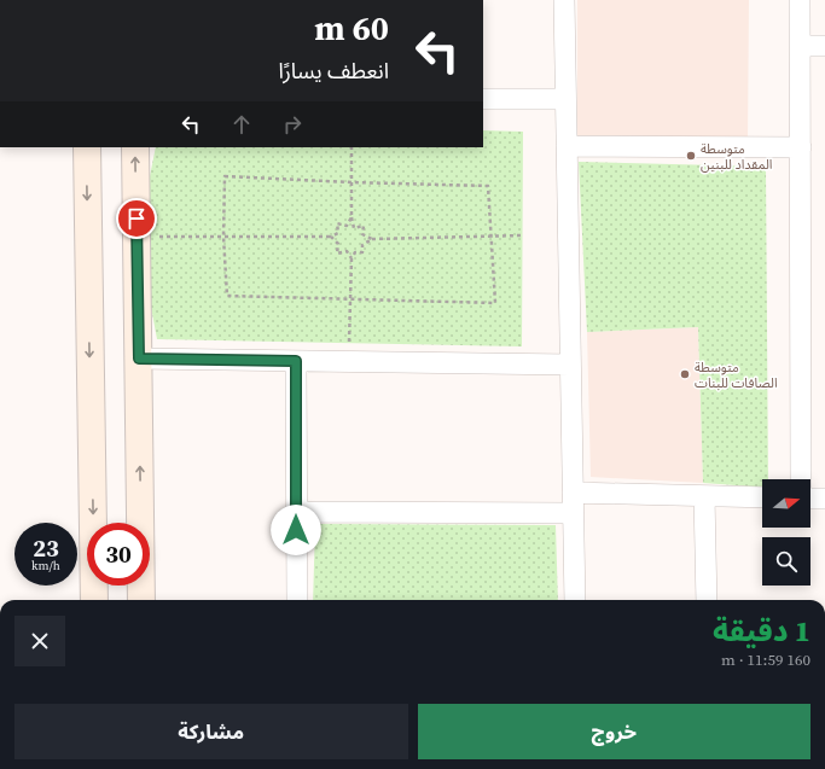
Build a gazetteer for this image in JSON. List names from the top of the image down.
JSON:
{
  "places": ["متوسطة المقداد للبنين", "متوسطة الصافات للبنات"],
  "north": "right",
  "page": {
    "turn": ["60 m", "انعطف يسارًا"],
    "speed": "23 km/h",
    "limit": "30",
    "heading": ["1 دقيقة", "160 m · 11:59"],
    "buttons": ["خروج", "مشاركة"]
  }
}
